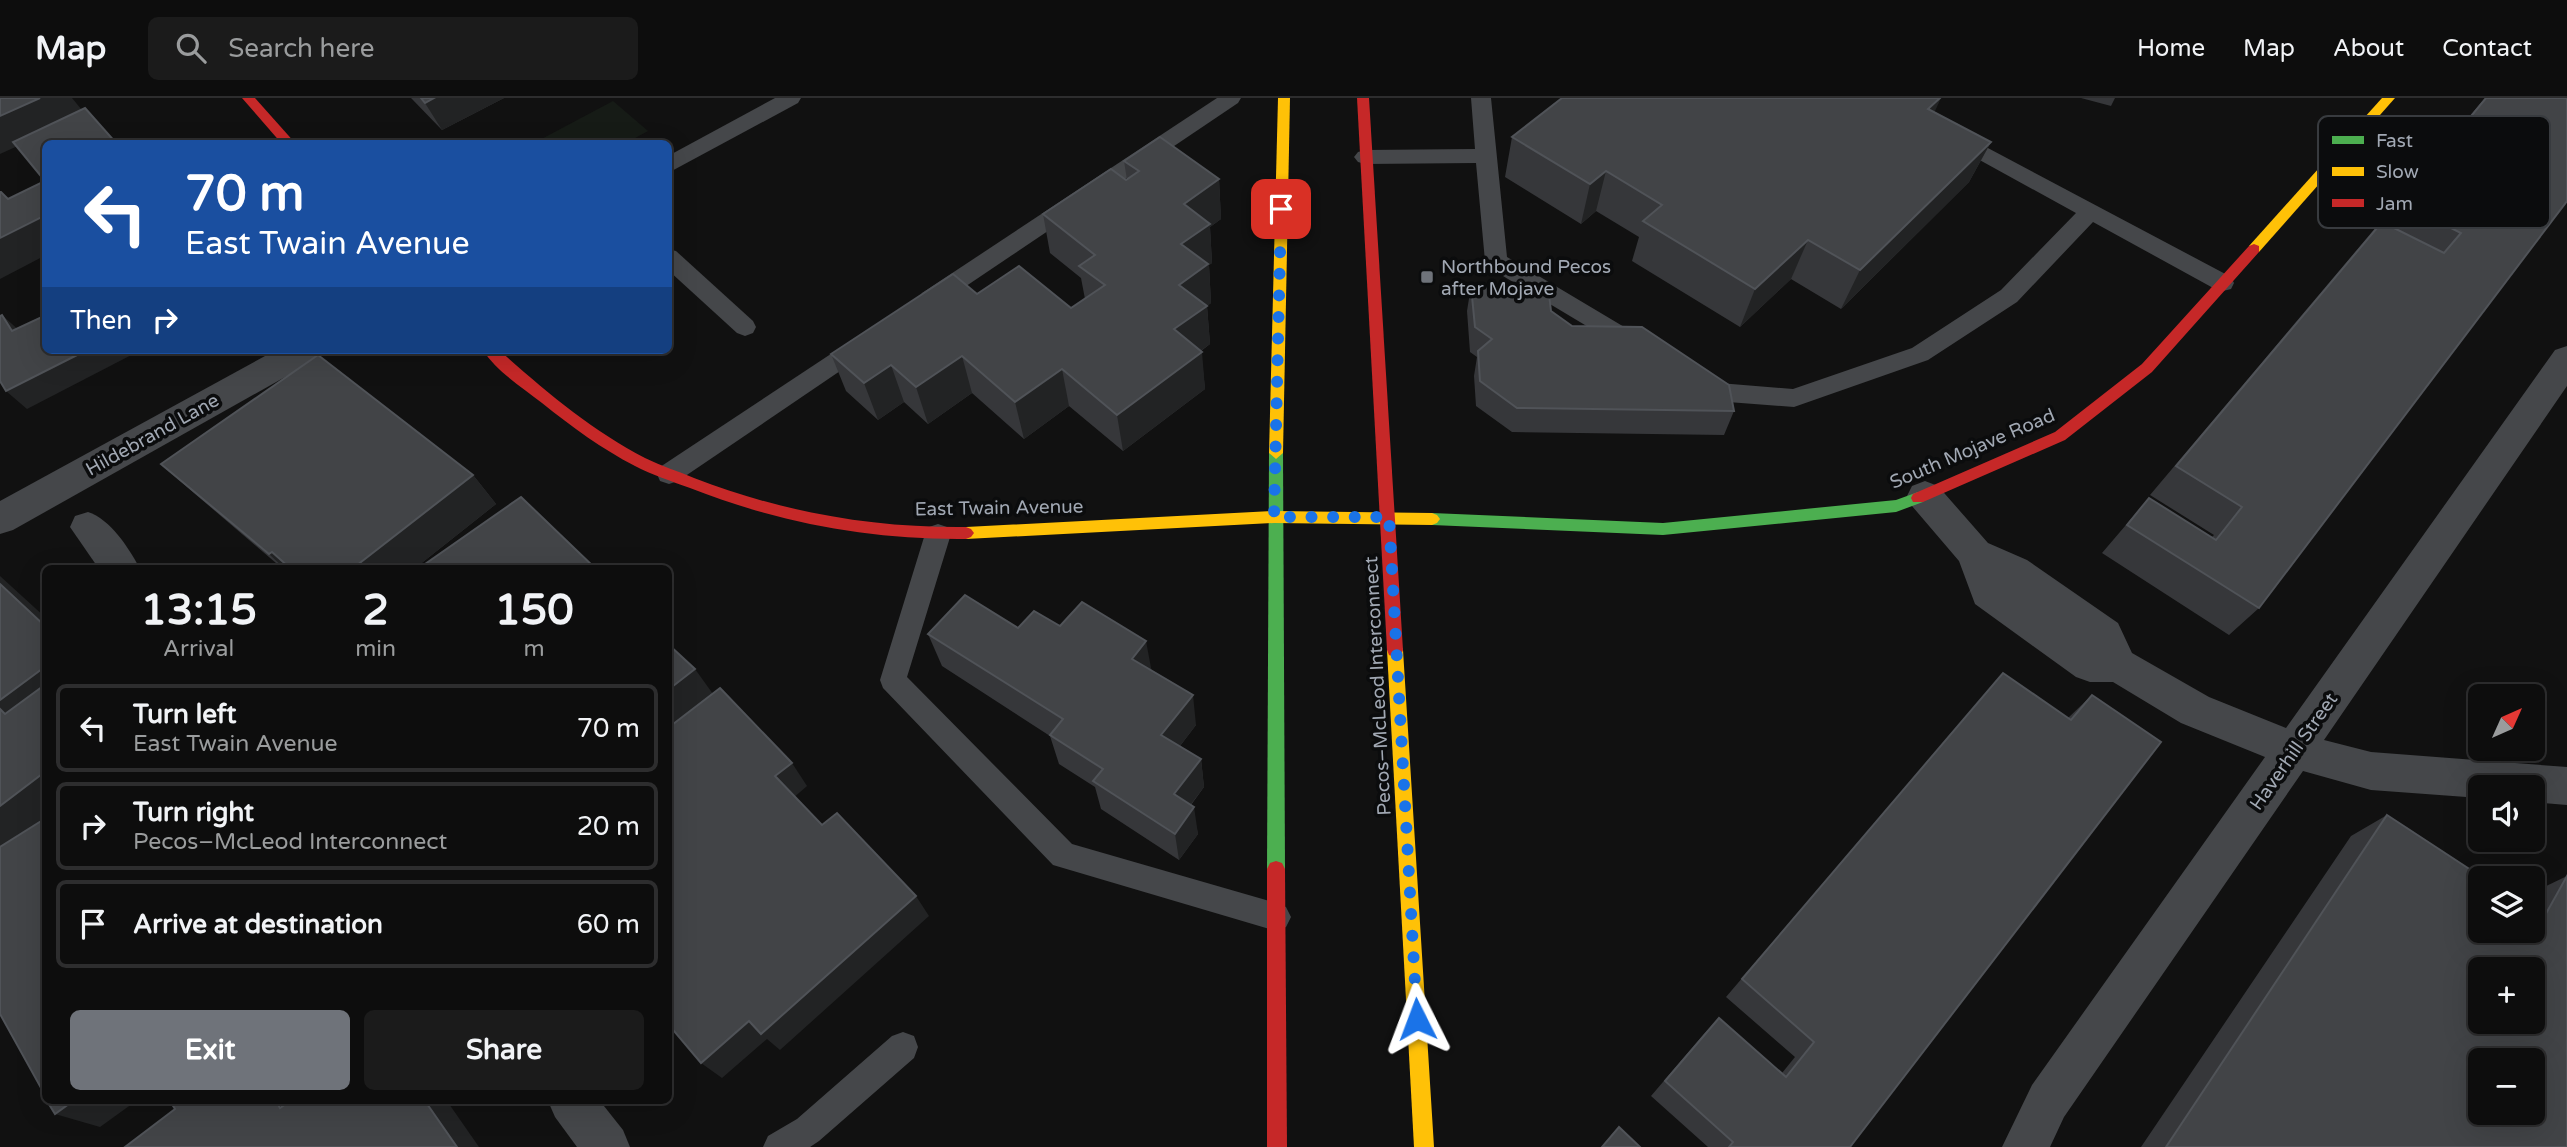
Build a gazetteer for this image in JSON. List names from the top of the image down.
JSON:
{
  "streets": {
    "street": [
      "Hildebrand Lane",
      "South Mojave Road",
      "East Twain Avenue",
      "Pecos–McLeod Interconnect",
      "Haverhill Street"
    ]
  },
  "crossings": [
    ["South Mojave Road", "East Twain Avenue"],
    ["South Mojave Road", "Pecos–McLeod Interconnect"],
    ["East Twain Avenue", "Pecos–McLeod Interconnect"]
  ],
  "places": {
    "transit": ["Northbound Pecos after Mojave"]
  },
  "legend": ["Fast", "Slow", "Jam"],
  "north": "top right",
  "page": {
    "header": "Map",
    "search": "Search here",
    "nav": [
      "Home",
      "Map",
      "About",
      "Contact"
    ],
    "turn": ["70 m", "East Twain Avenue"],
    "then": "Then",
    "eta": [
      "13:15",
      "Arrival",
      "2",
      "min",
      "150",
      "m"
    ],
    "map_buttons": ["+", "−"],
    "list": [
      {
        "name": "Turn left",
        "note": "East Twain Avenue",
        "value": "70 m"
      },
      {
        "name": "Turn right",
        "note": "Pecos–McLeod Interconnect",
        "value": "20 m"
      },
      {
        "name": "Arrive at destination",
        "value": "60 m"
      }
    ],
    "buttons": ["Exit", "Share"]
  }
}
